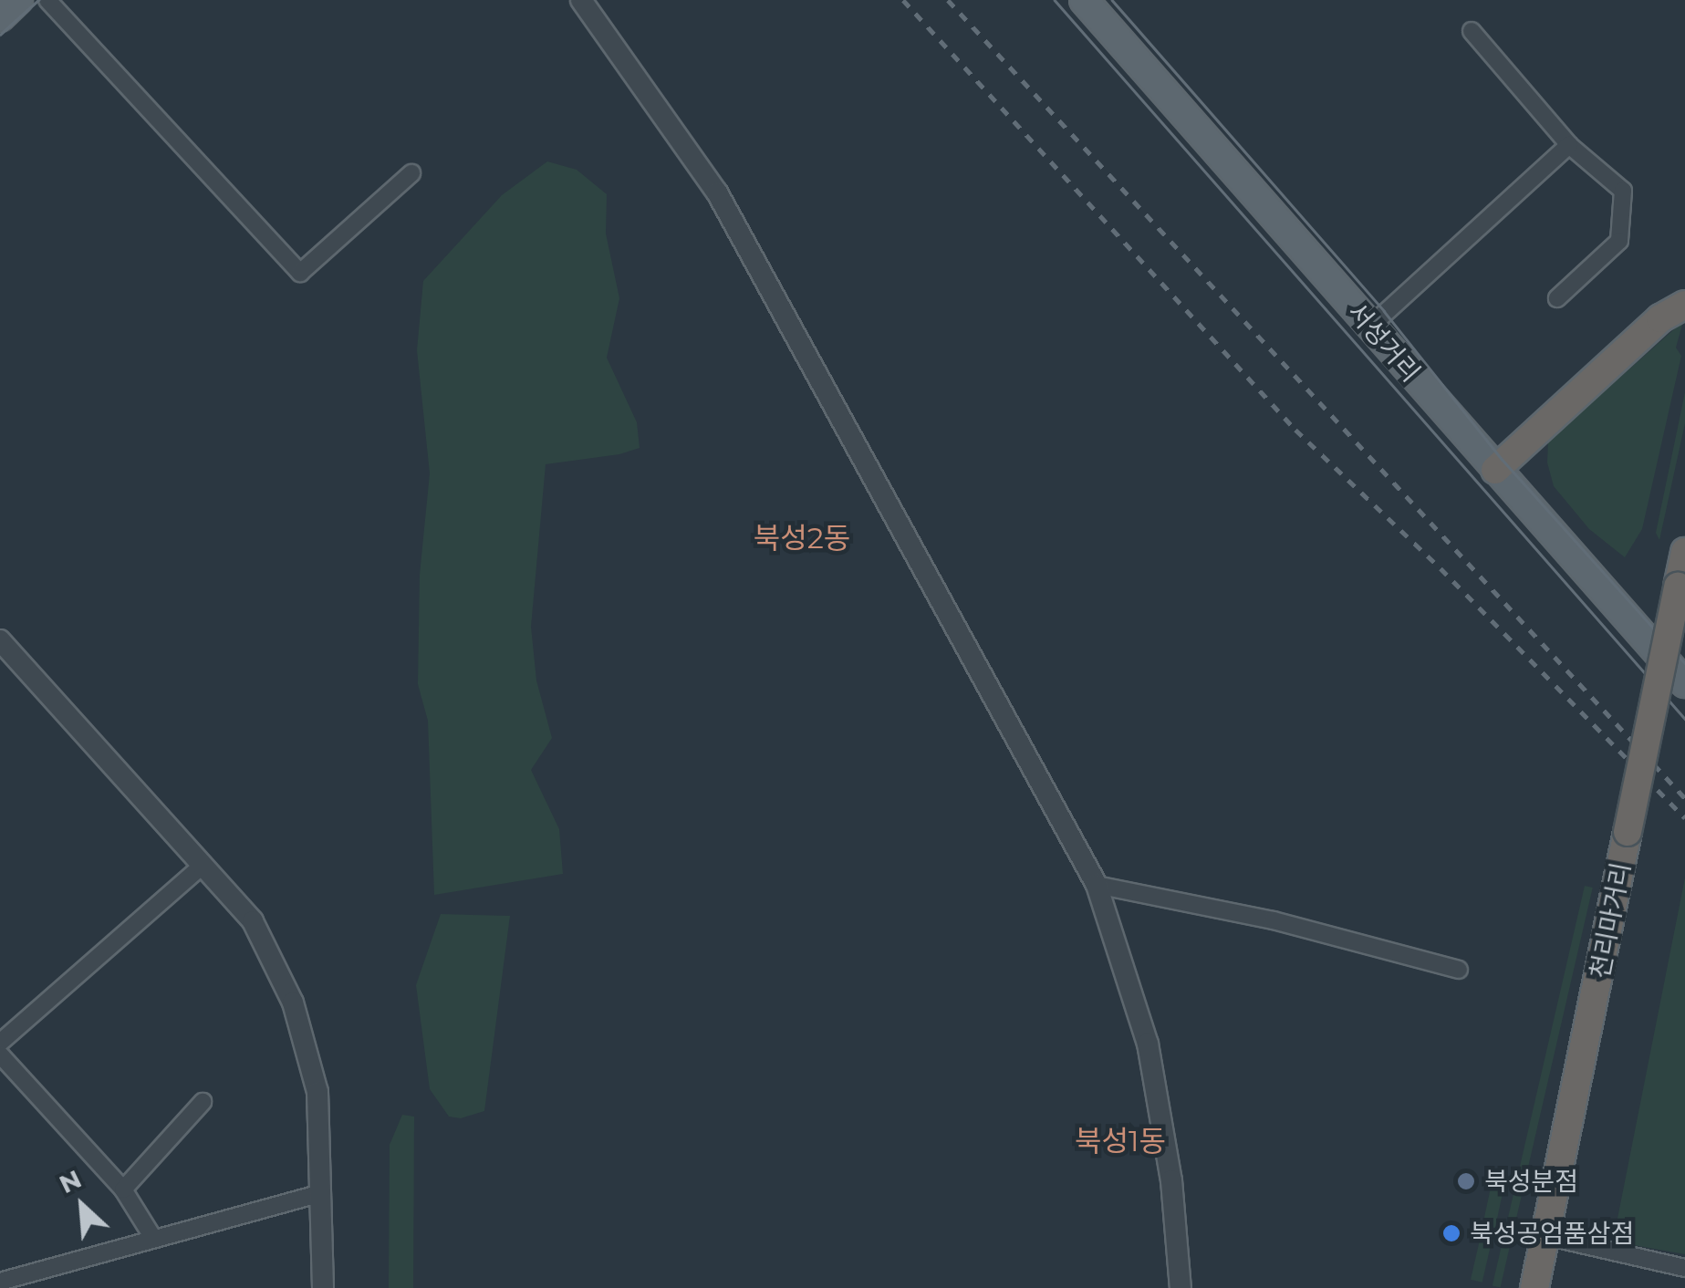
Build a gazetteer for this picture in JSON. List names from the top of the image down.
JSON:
{
  "streets": {
    "highway": ["천리마거리"],
    "main road": ["서성거리"]
  },
  "districts": ["북성2동", "북성1동"],
  "places": ["북성분점", "북성공엄품삼점"],
  "north": "top left"
}
